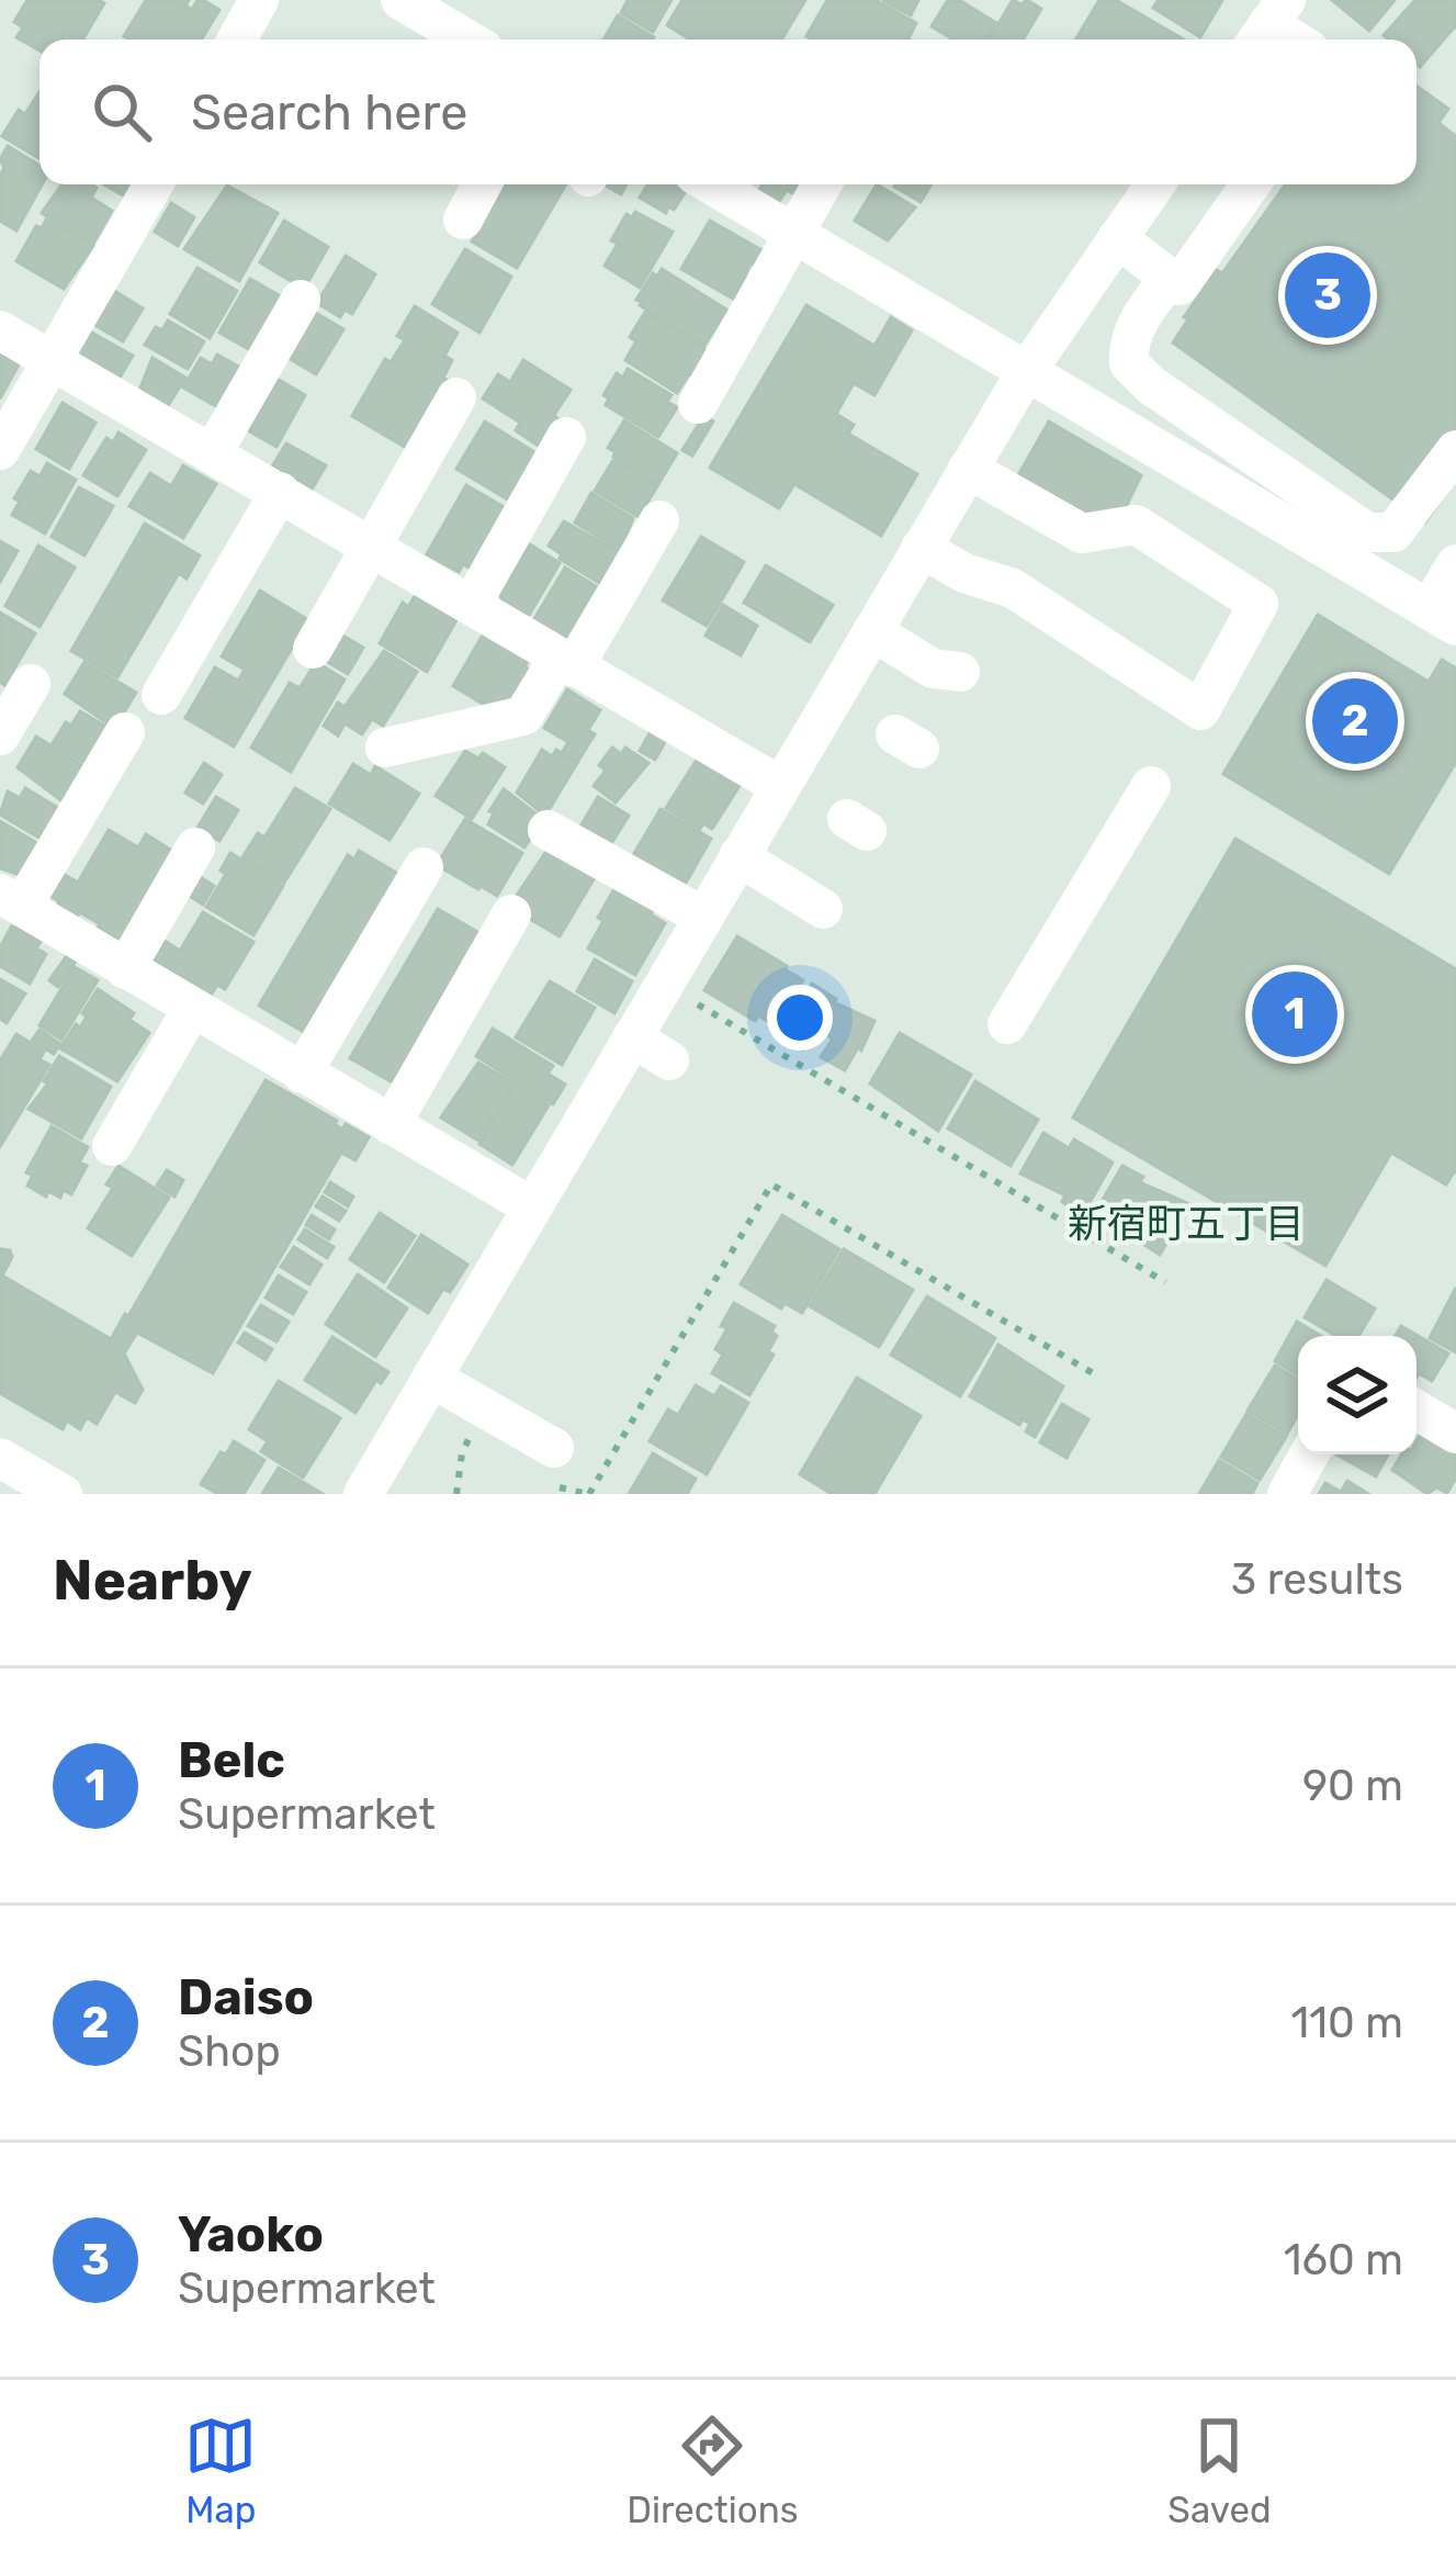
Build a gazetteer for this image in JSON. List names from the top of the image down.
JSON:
{
  "districts": ["新宿町五丁目"],
  "page": {
    "search": "Search here",
    "pins": ["3", "2", "1"],
    "heading": ["Nearby", "3 results"],
    "list": [
      {
        "mark": "1",
        "name": "Belc",
        "note": "Supermarket",
        "value": "90 m"
      },
      {
        "mark": "2",
        "name": "Daiso",
        "note": "Shop",
        "value": "110 m"
      },
      {
        "mark": "3",
        "name": "Yaoko",
        "note": "Supermarket",
        "value": "160 m"
      }
    ],
    "nav": ["Map", "Directions", "Saved"]
  }
}
